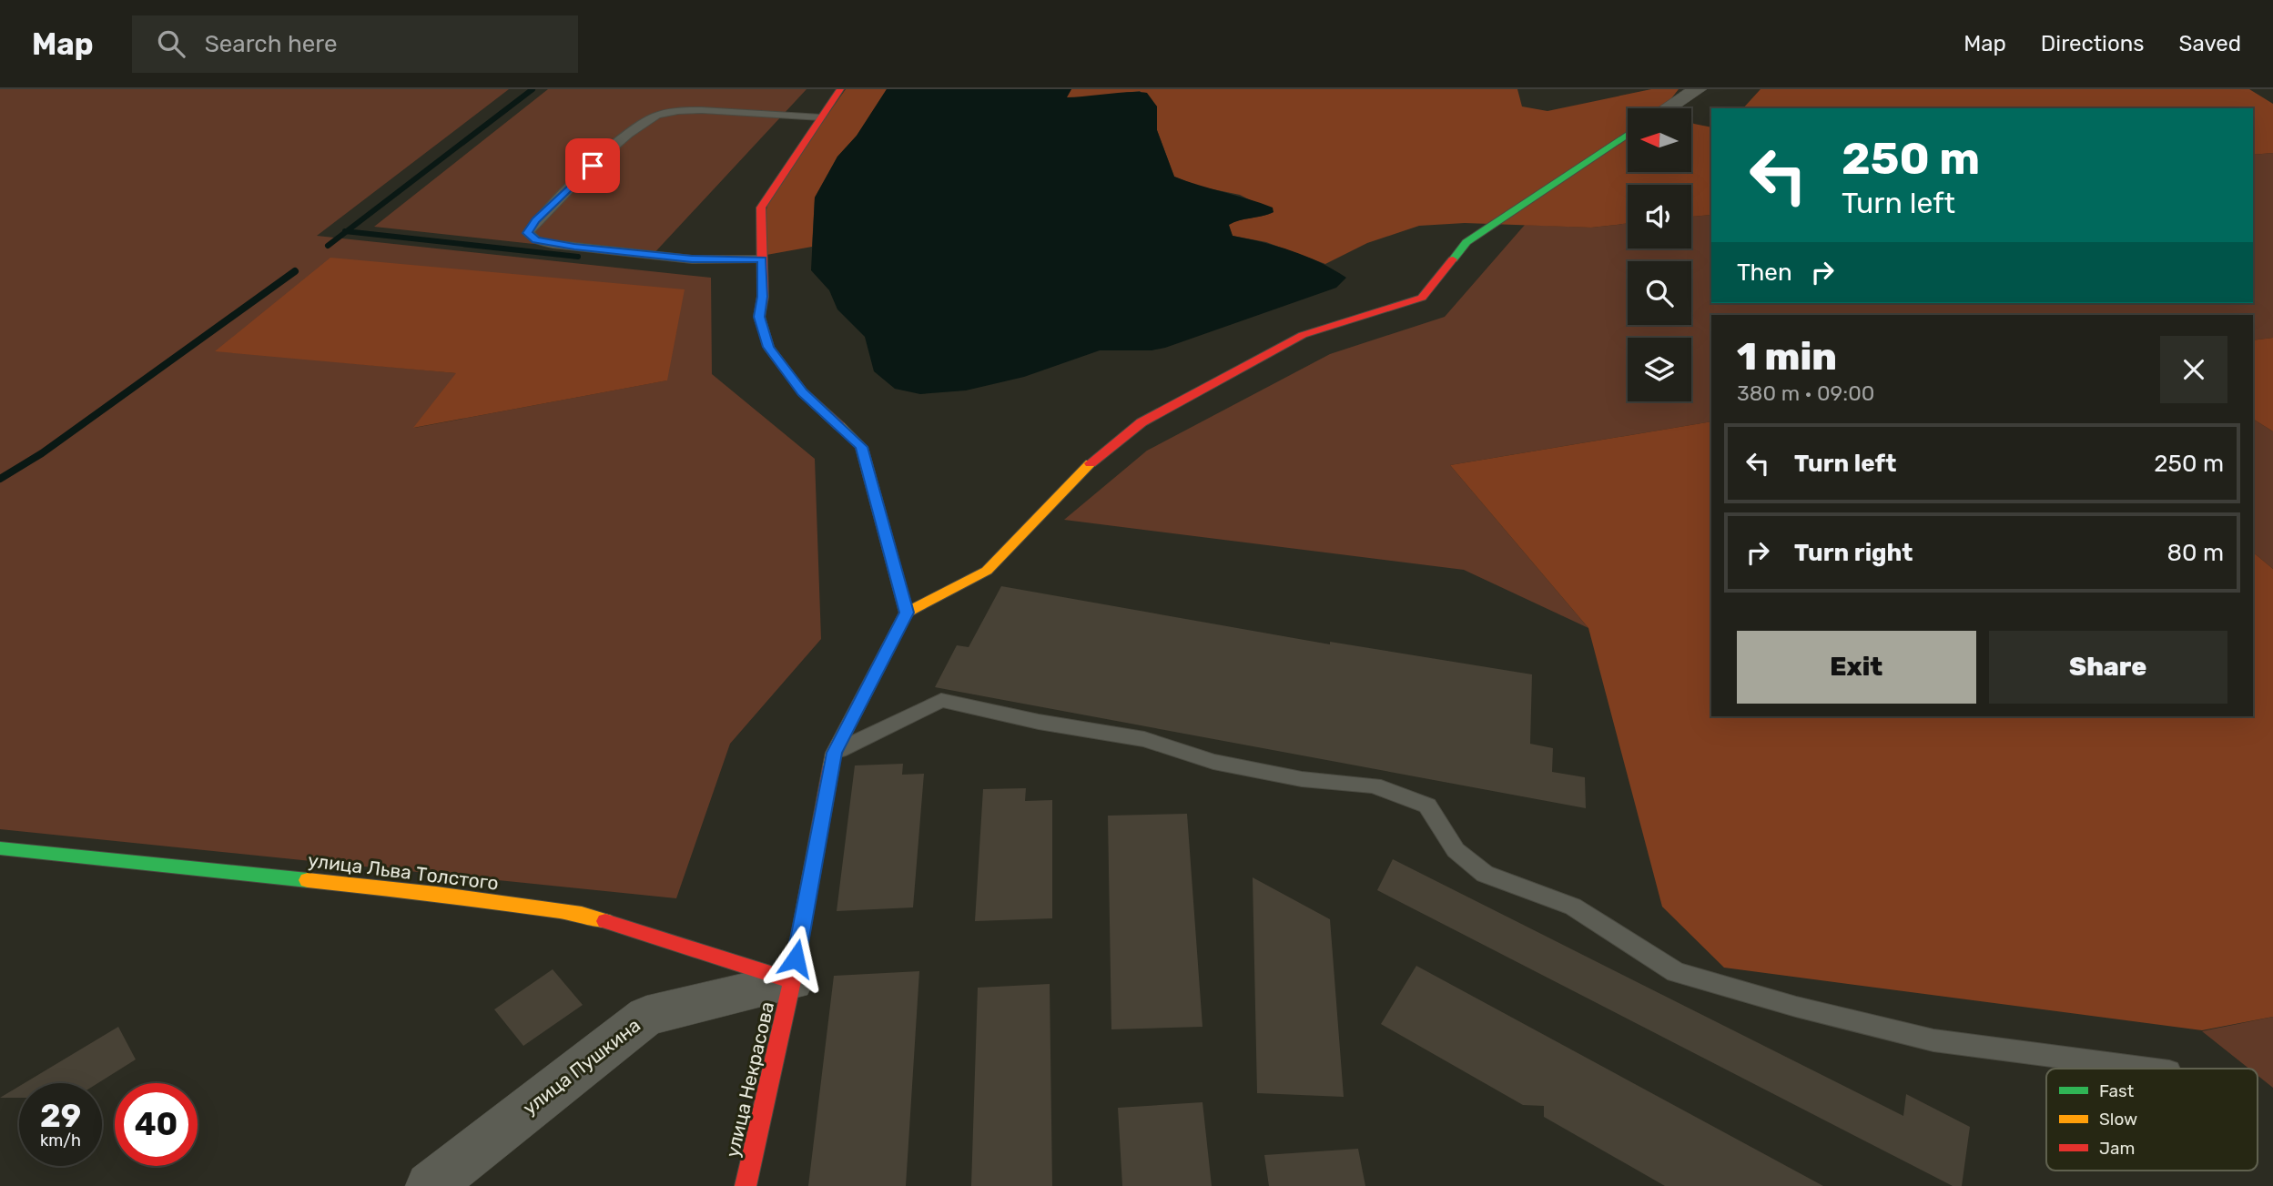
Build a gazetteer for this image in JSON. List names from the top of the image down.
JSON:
{
  "streets": {
    "street": ["улица Льва Толстого", "улица Пушкина", "улица Некрасова"]
  },
  "crossings": [
    ["улица Льва Толстого", "улица Пушкина"],
    ["улица Льва Толстого", "улица Некрасова"],
    ["улица Пушкина", "улица Некрасова"]
  ],
  "legend": ["Fast", "Slow", "Jam"],
  "north": "left",
  "page": {
    "header": "Map",
    "search": "Search here",
    "nav": ["Map", "Directions", "Saved"],
    "turn": ["250 m", "Turn left"],
    "then": "Then",
    "heading": ["1 min", "380 m · 09:00"],
    "list": [
      {
        "name": "Turn left",
        "value": "250 m"
      },
      {
        "name": "Turn right",
        "value": "80 m"
      }
    ],
    "buttons": ["Exit", "Share"],
    "speed": "29 km/h",
    "limit": "40"
  }
}
